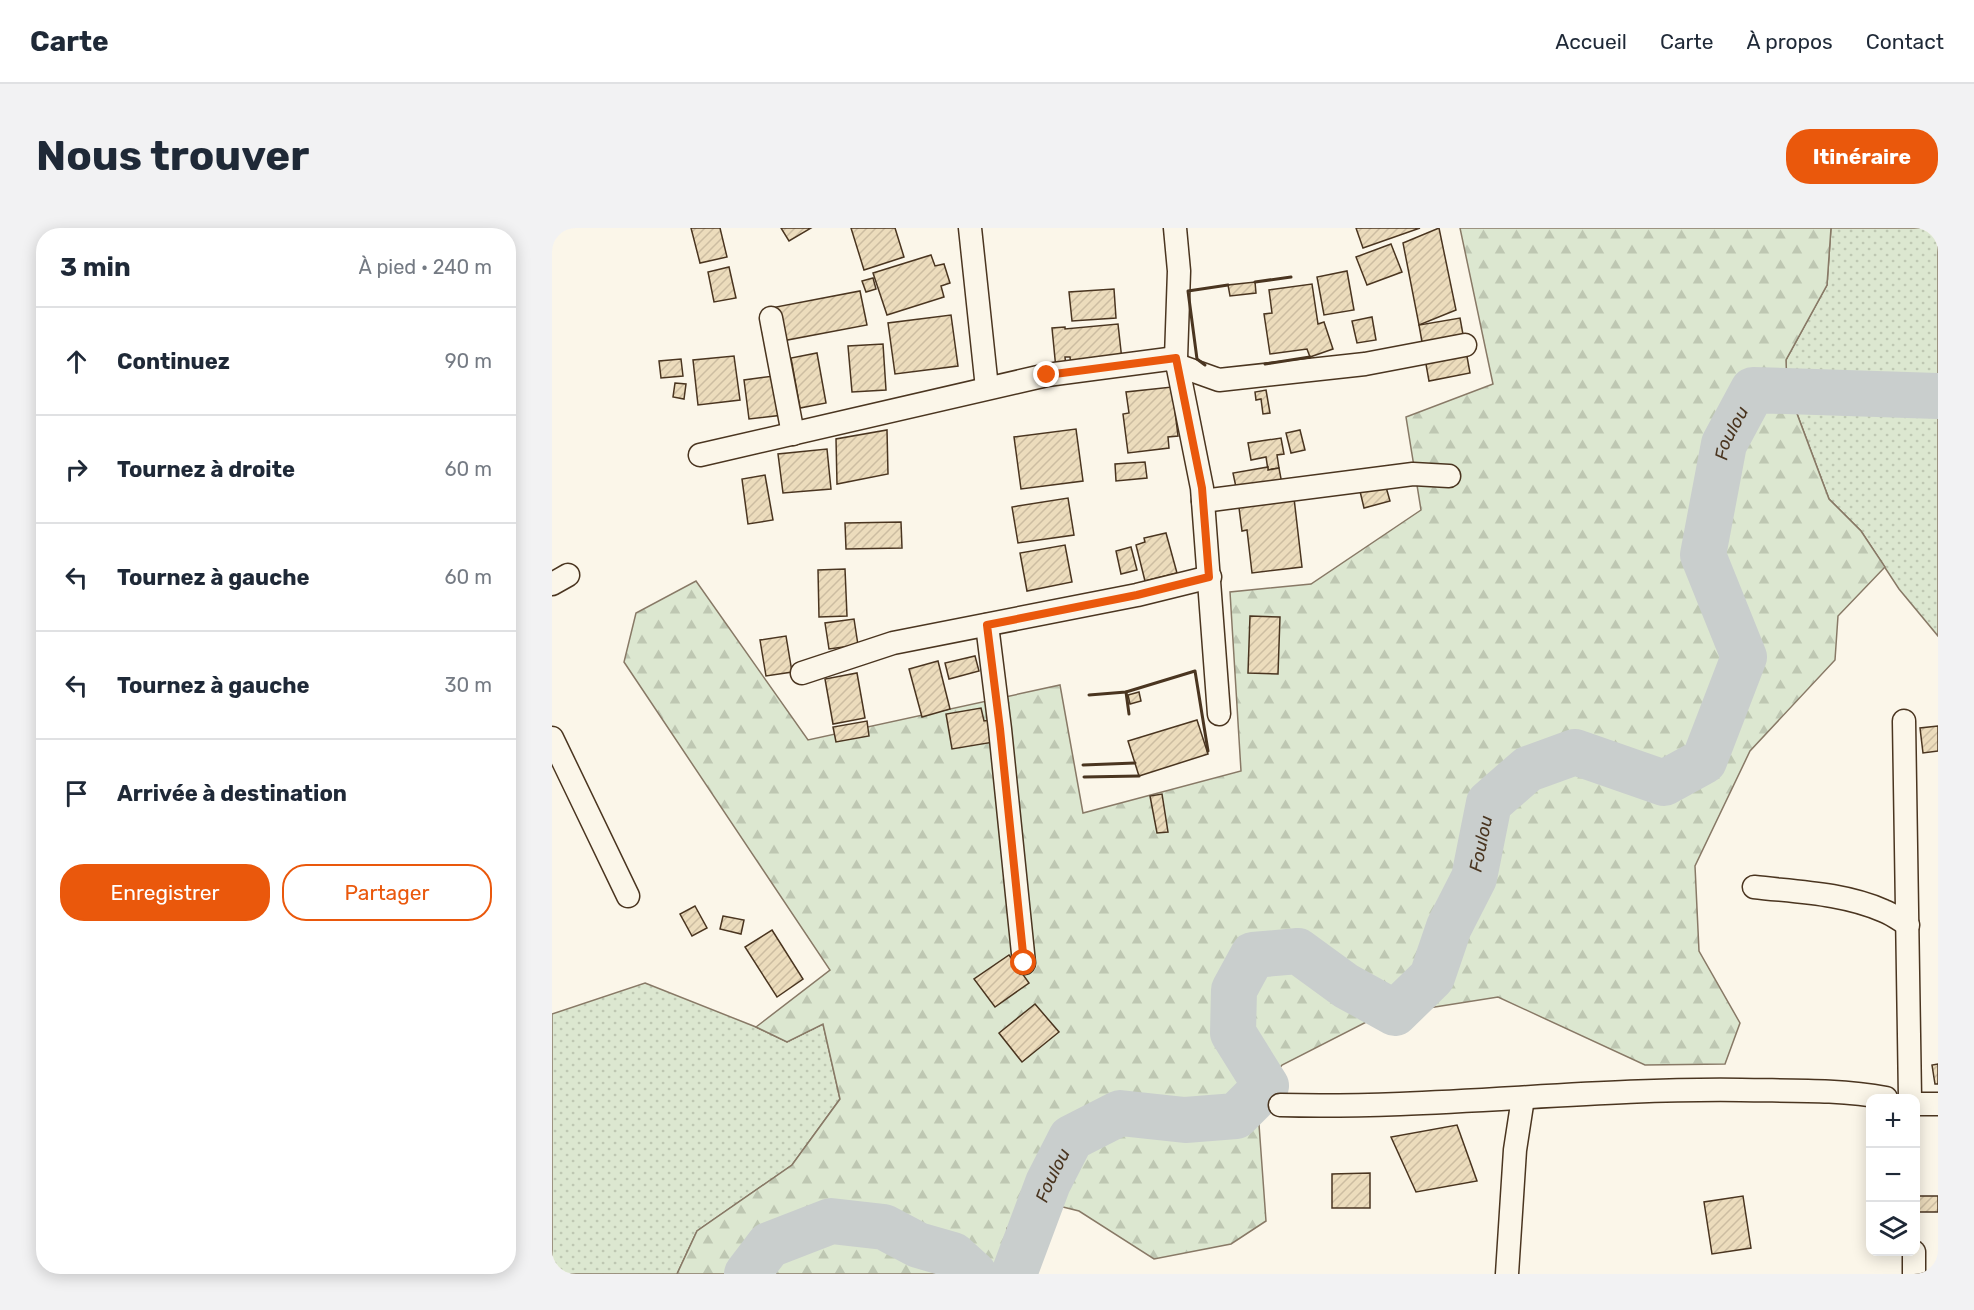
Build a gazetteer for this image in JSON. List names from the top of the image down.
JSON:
{
  "water": ["Foulou"],
  "page": {
    "header": "Carte",
    "nav": [
      "Accueil",
      "Carte",
      "À propos",
      "Contact"
    ],
    "buttons": [
      "Itinéraire",
      ["Enregistrer", "Partager"]
    ],
    "title": "Nous trouver",
    "heading": ["3 min", "À pied · 240 m"],
    "list": [
      ["Continuez", "90 m"],
      ["Tournez à droite", "60 m"],
      ["Tournez à gauche", "60 m"],
      ["Tournez à gauche", "30 m"],
      "Arrivée à destination"
    ],
    "map_buttons": ["+", "−"]
  }
}
